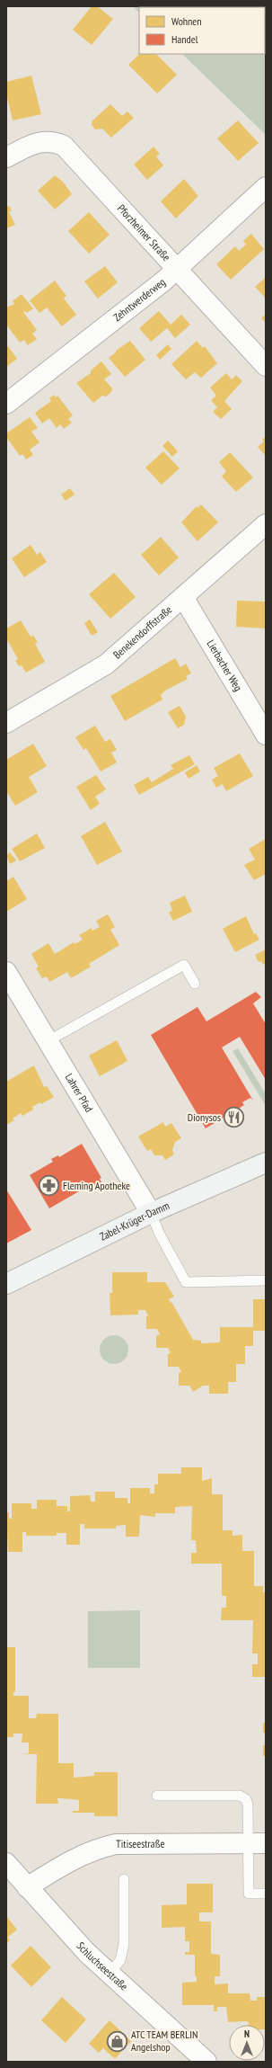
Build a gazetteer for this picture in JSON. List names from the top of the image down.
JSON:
{
  "streets": {
    "street": [
      "Pforzheimer Straße",
      "Zehntwerderweg",
      "Benekendorffstraße",
      "Lierbacher Weg",
      "Lahrer Pfad",
      "Zabel-Krüger-Damm",
      "Titiseestraße",
      "Schluchseestraße"
    ]
  },
  "crossings": [
    ["Pforzheimer Straße", "Zehntwerderweg"],
    ["Benekendorffstraße", "Lierbacher Weg"],
    ["Lahrer Pfad", "Zabel-Krüger-Damm"],
    ["Titiseestraße", "Schluchseestraße"]
  ],
  "places": {
    "restaurant": ["Dionysos"],
    "pharmacy": ["Fleming Apotheke"],
    "shop": ["ATC TEAM BERLIN Angelshop"]
  },
  "legend": ["Wohnen", "Handel"],
  "north": "top"
}
